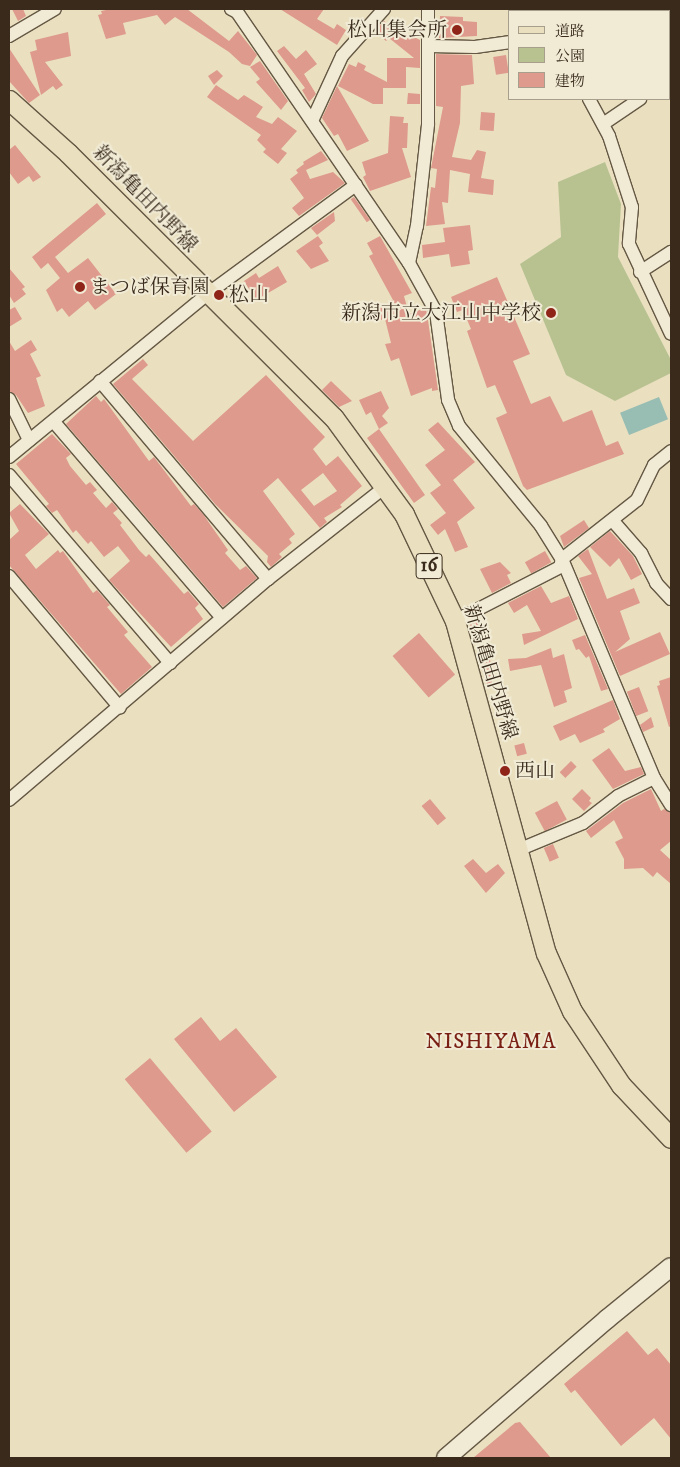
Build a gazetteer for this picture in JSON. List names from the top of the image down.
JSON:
{
  "streets": {
    "main road": ["新潟亀田内野線", "16"]
  },
  "districts": ["NISHIYAMA"],
  "places": [
    "松山集会所",
    "まつば保育園",
    "松山",
    "新潟市立大江山中学校",
    "西山"
  ],
  "legend": ["道路", "公園", "建物"]
}
